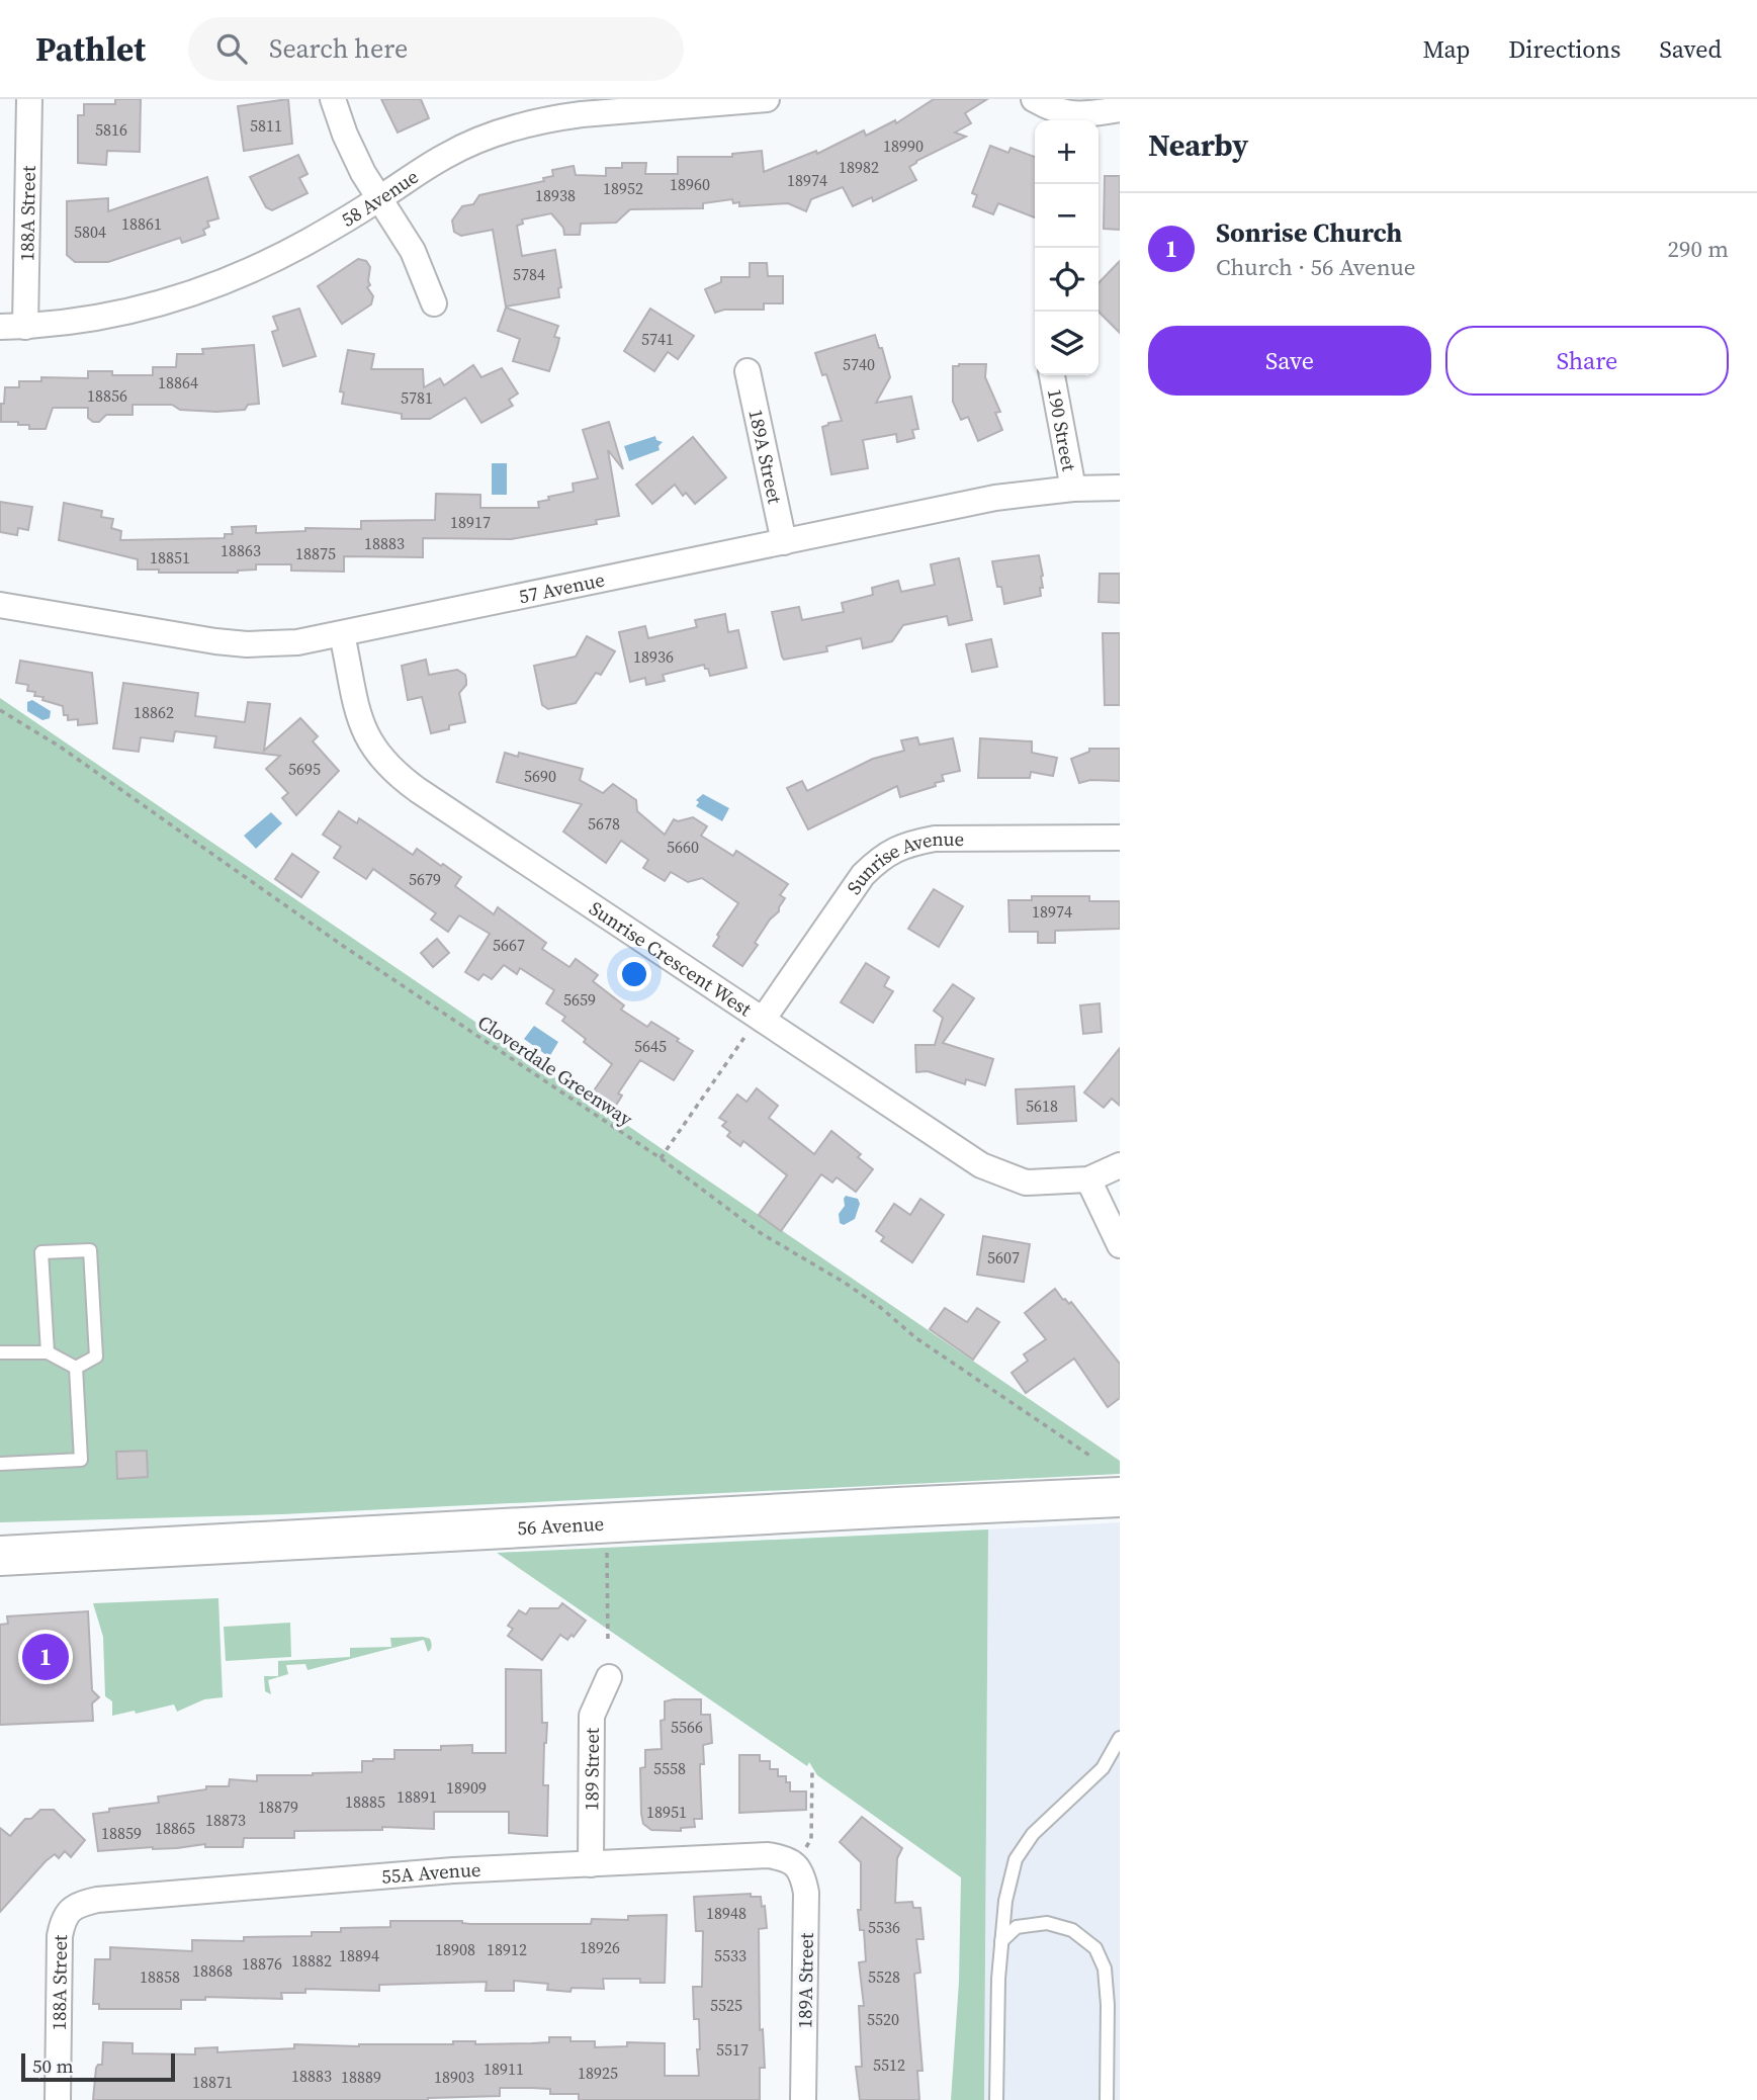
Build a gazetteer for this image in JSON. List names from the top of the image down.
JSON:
{
  "streets": {
    "highway": ["56 Avenue"],
    "street": [
      "58 Avenue",
      "188A Street",
      "190 Street",
      "189A Street",
      "57 Avenue",
      "Sunrise Avenue",
      "Sunrise Crescent West",
      "189 Street",
      "55A Avenue"
    ],
    "path": ["Cloverdale Greenway"]
  },
  "crossings": [
    ["58 Avenue", "188A Street"],
    ["188A Street", "55A Avenue"],
    ["190 Street", "57 Avenue"],
    ["189A Street", "57 Avenue"],
    ["189A Street", "55A Avenue"],
    ["57 Avenue", "Sunrise Crescent West"],
    ["Sunrise Avenue", "Sunrise Crescent West"],
    ["189 Street", "55A Avenue"]
  ],
  "house_numbers": [
    "5811",
    "5816",
    "18990",
    "18982",
    "18974",
    "18960",
    "18952",
    "18938",
    "18861",
    "5804",
    "5784",
    "5741",
    "5740",
    "18864",
    "18856",
    "5781",
    "18917",
    "18883",
    "18863",
    "18875",
    "18851",
    "18936",
    "18862",
    "5695",
    "5690",
    "5678",
    "5660",
    "5679",
    "18974",
    "5667",
    "5659",
    "5645",
    "5618",
    "5607",
    "5566",
    "5558",
    "18909",
    "18891",
    "18885",
    "18879",
    "18951",
    "18873",
    "18865",
    "18859",
    "18948",
    "5536",
    "18926",
    "18908",
    "18912",
    "18894",
    "5533",
    "18882",
    "18876",
    "18868",
    "18858",
    "5528",
    "5525",
    "5520",
    "5517",
    "5512",
    "18911",
    "18925",
    "18883",
    "18889",
    "18903",
    "18871"
  ],
  "scale_bar": "50 m",
  "page": {
    "header": "Pathlet",
    "search": "Search here",
    "nav": ["Map", "Directions", "Saved"],
    "heading": "Nearby",
    "map_buttons": ["+", "−"],
    "list": [
      {
        "mark": "1",
        "name": "Sonrise Church",
        "note": "Church · 56 Avenue",
        "value": "290 m"
      }
    ],
    "buttons": ["Save", "Share"],
    "pins": "1",
    "scale": "50 m"
  }
}
